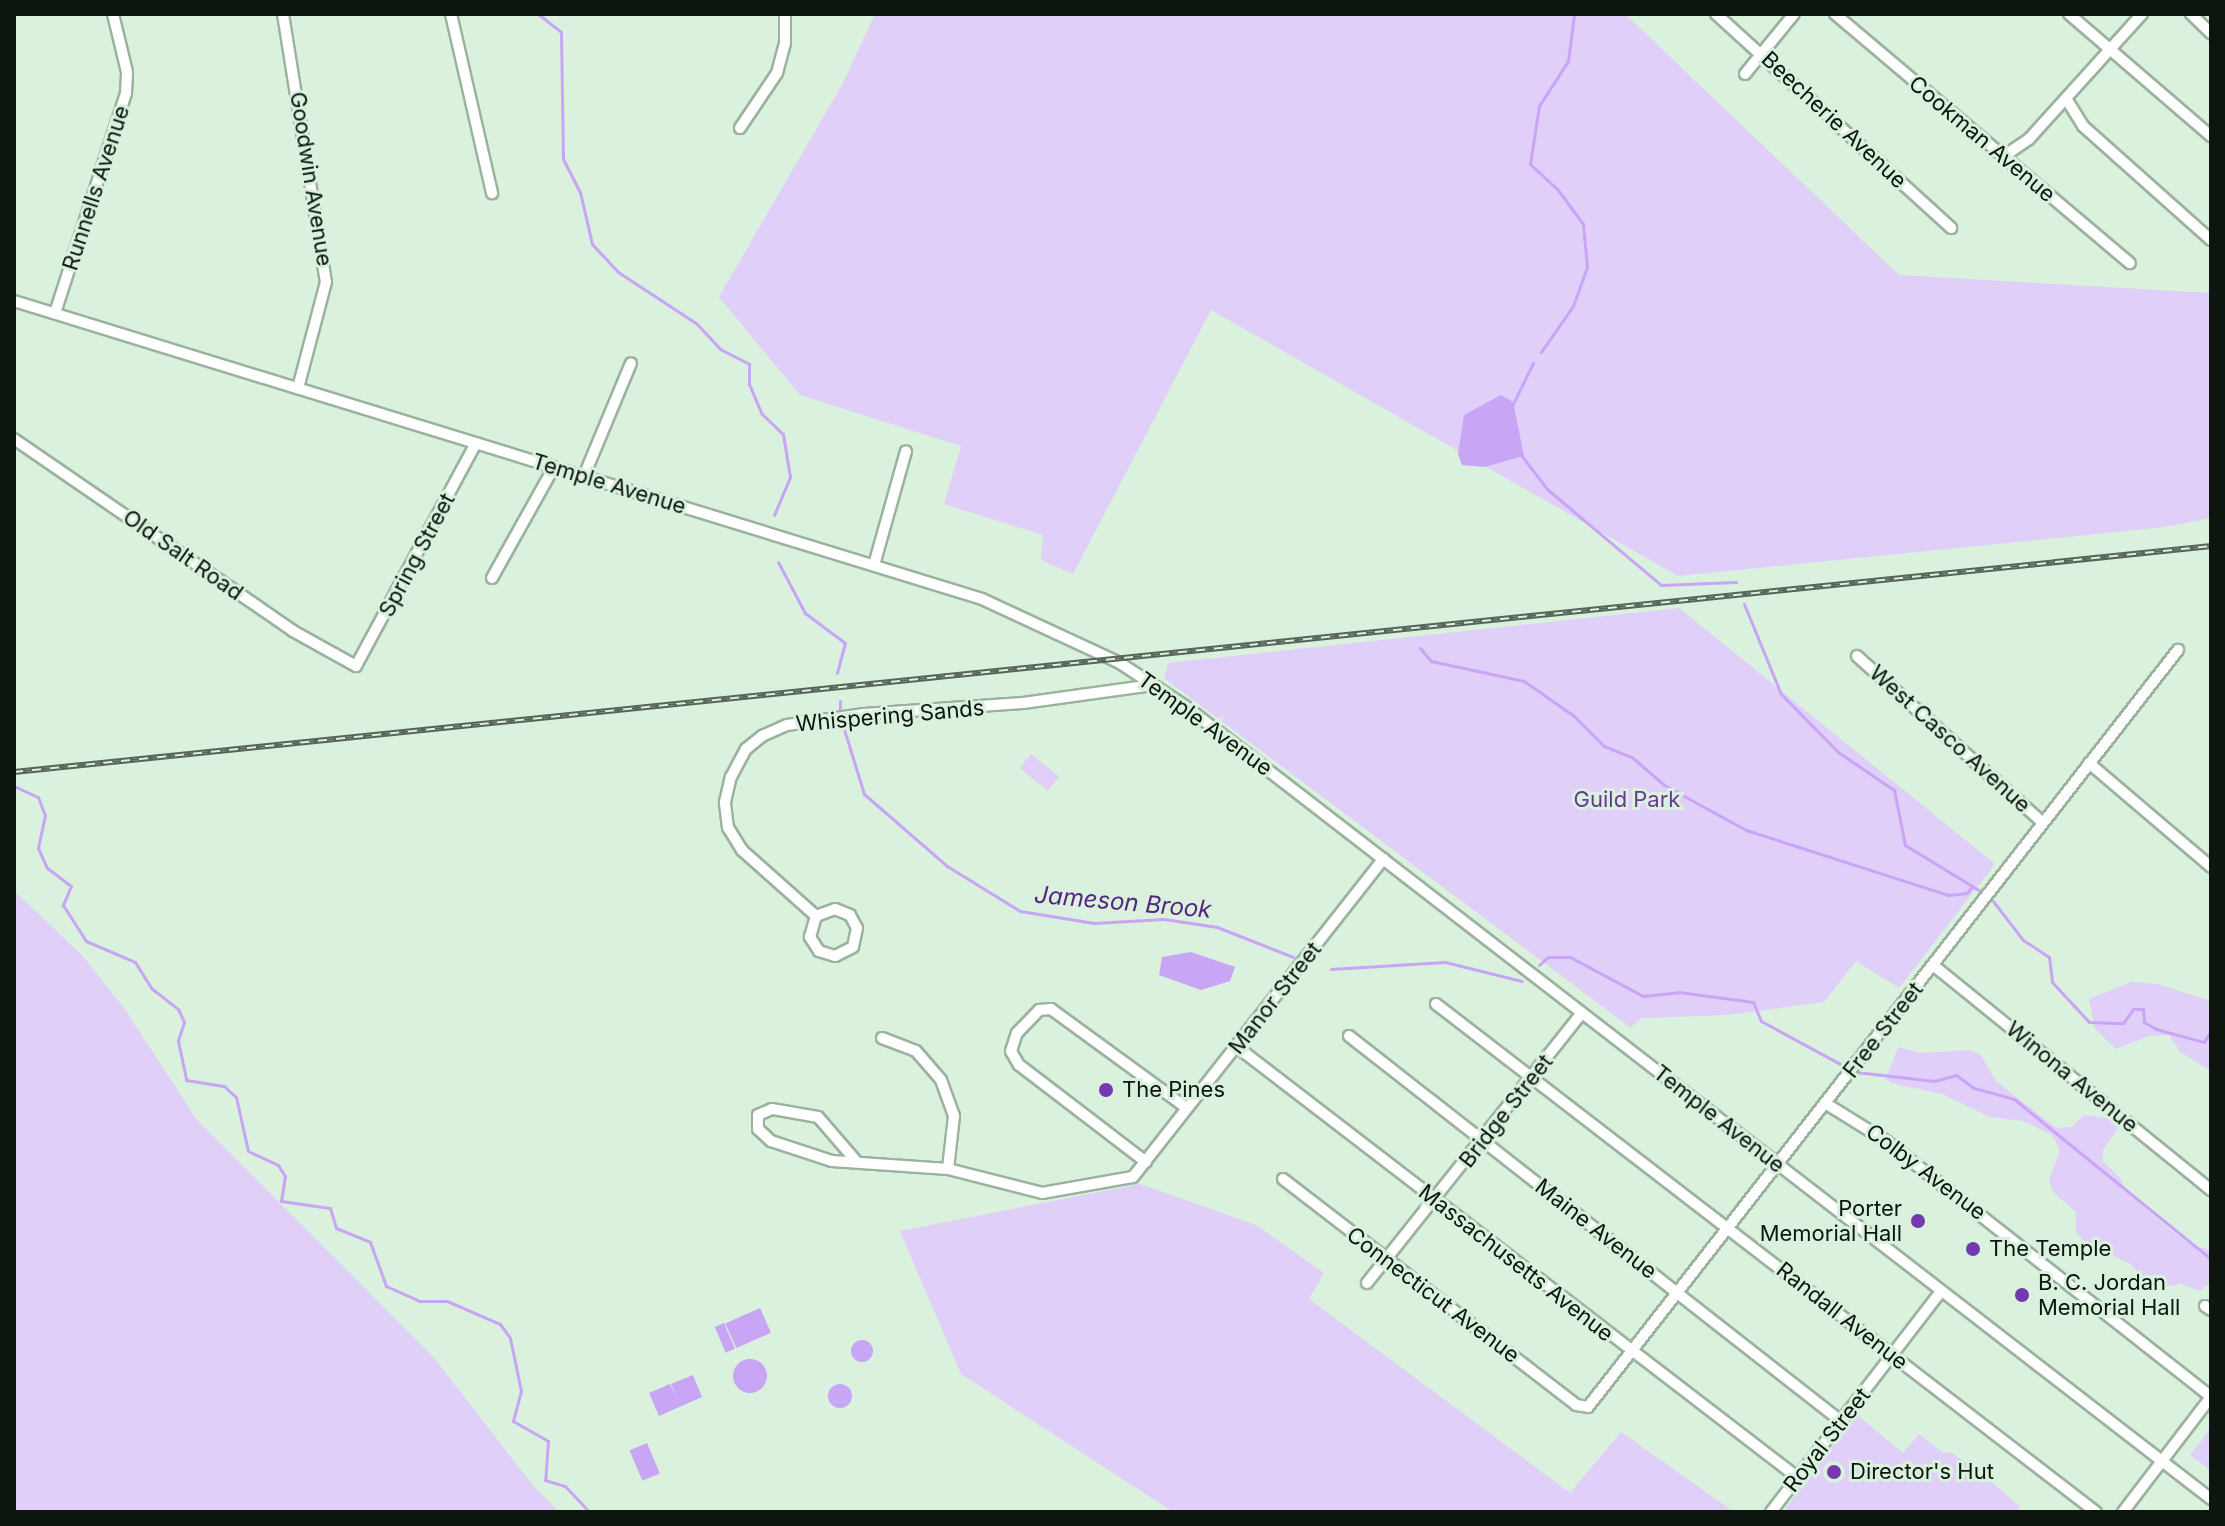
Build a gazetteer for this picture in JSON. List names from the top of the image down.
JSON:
{
  "streets": {
    "street": [
      "Beecherie Avenue",
      "Cookman Avenue",
      "Goodwin Avenue",
      "Runnells Avenue",
      "Temple Avenue",
      "Old Salt Road",
      "Spring Street",
      "Whispering Sands",
      "West Casco Avenue",
      "Manor Street",
      "Free Street",
      "Winona Avenue",
      "Bridge Street",
      "Colby Avenue",
      "Maine Avenue",
      "Massachusetts Avenue",
      "Connecticut Avenue",
      "Randall Avenue",
      "Royal Street"
    ]
  },
  "crossings": [
    ["Goodwin Avenue", "Temple Avenue"],
    ["Runnells Avenue", "Temple Avenue"],
    ["Temple Avenue", "Spring Street"],
    ["Temple Avenue", "Whispering Sands"],
    ["Temple Avenue", "Manor Street"],
    ["Temple Avenue", "Free Street"],
    ["Temple Avenue", "Bridge Street"],
    ["Temple Avenue", "Royal Street"],
    ["Old Salt Road", "Spring Street"],
    ["West Casco Avenue", "Free Street"],
    ["Manor Street", "Massachusetts Avenue"],
    ["Free Street", "Winona Avenue"],
    ["Free Street", "Colby Avenue"],
    ["Free Street", "Maine Avenue"],
    ["Free Street", "Massachusetts Avenue"],
    ["Free Street", "Connecticut Avenue"],
    ["Free Street", "Randall Avenue"],
    ["Bridge Street", "Maine Avenue"],
    ["Bridge Street", "Massachusetts Avenue"],
    ["Bridge Street", "Connecticut Avenue"],
    ["Bridge Street", "Randall Avenue"],
    ["Maine Avenue", "Royal Street"],
    ["Massachusetts Avenue", "Royal Street"],
    ["Randall Avenue", "Royal Street"]
  ],
  "water": ["Jameson Brook"],
  "parks": ["Guild Park"],
  "places": [
    "The Pines",
    "Porter Memorial Hall",
    "The Temple",
    "B. C. Jordan Memorial Hall",
    "Director's Hut"
  ]
}
